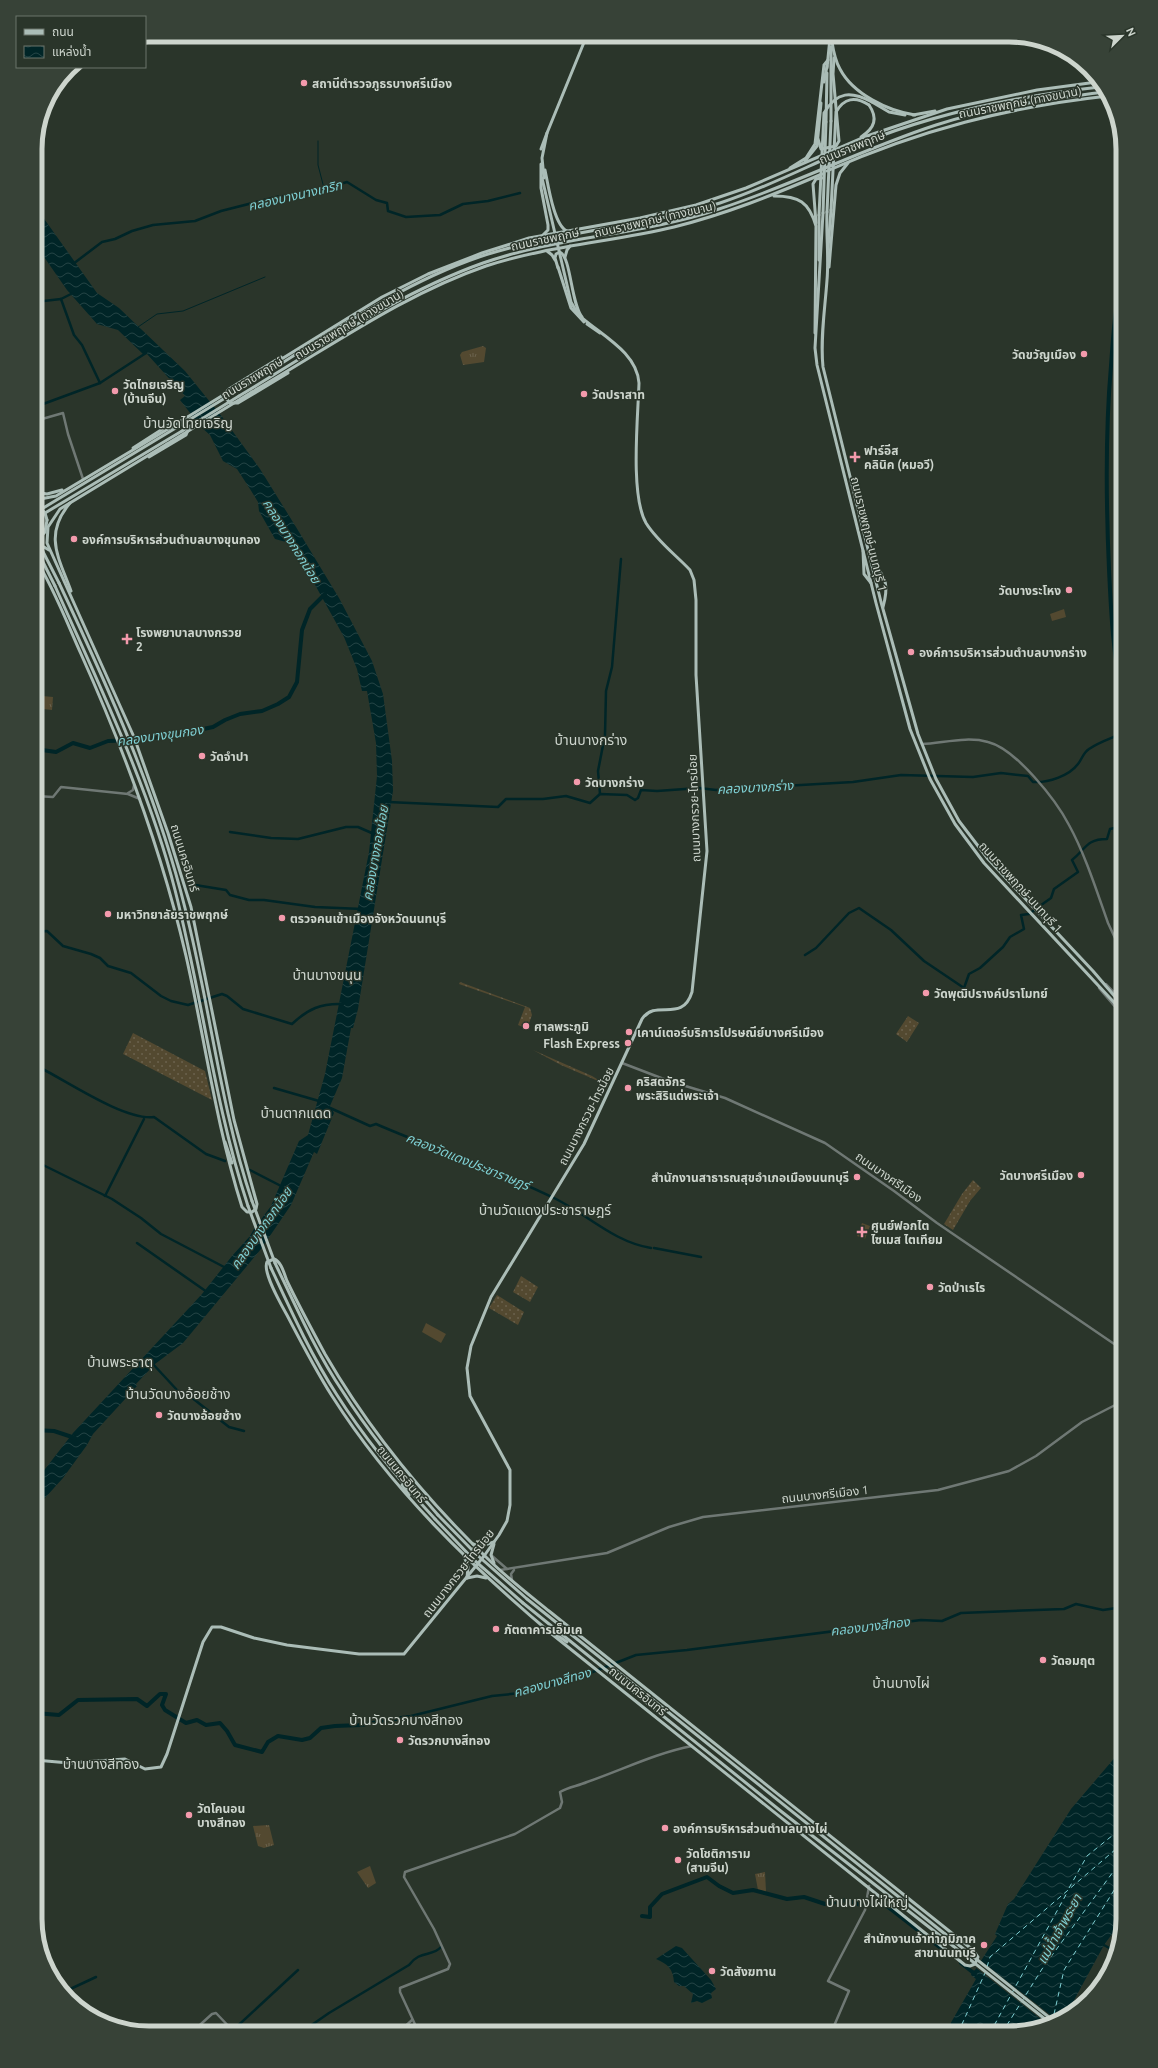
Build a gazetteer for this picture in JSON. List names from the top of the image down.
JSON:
{
  "streets": {
    "main road": [
      "ถนนราชพฤกษ์ (ทางขนาน)",
      "ถนนราชพฤกษ์",
      "ถนนราชพฤกษ์-นนทบุรี 1",
      "ถนนบางกรวย-ไทรน้อย",
      "ถนนนครอินทร์"
    ],
    "street": ["ถนนบางศรีเมือง", "ถนนบางศรีเมือง 1"]
  },
  "crossings": [
    ["ถนนราชพฤกษ์ (ทางขนาน)", "ถนนนครอินทร์"],
    ["ถนนบางกรวย-ไทรน้อย", "ถนนนครอินทร์"],
    ["ถนนบางกรวย-ไทรน้อย", "ถนนบางศรีเมือง"],
    ["ถนนนครอินทร์", "ถนนบางศรีเมือง 1"]
  ],
  "districts": [
    "บ้านวัดไทยเจริญ",
    "บ้านบางกร่าง",
    "บ้านบางขนุน",
    "บ้านตากแดด",
    "บ้านวัดแดงประชาราษฎร์",
    "บ้านพระธาตุ",
    "บ้านวัดบางอ้อยช้าง",
    "บ้านบางไผ่",
    "บ้านวัดรวกบางสีทอง",
    "บ้านบางสีทอง",
    "บ้านบางไผ่ใหญ่"
  ],
  "water": [
    "คลองบางนางเกริก",
    "คลองบางกอกน้อย",
    "คลองบางขุนกอง",
    "คลองบางกร่าง",
    "คลองวัดแดงประชาราษฎร์",
    "คลองบางสีทอง",
    "แม่น้ำเจ้าพระยา"
  ],
  "places": {
    "other": [
      "สถานีตำรวจภูธรบางศรีเมือง",
      "วัดขวัญเมือง",
      "วัดไทยเจริญ (บ้านจีน)",
      "วัดปราสาท",
      "องค์การบริหารส่วนตำบลบางขุนกอง",
      "วัดบางระโหง",
      "องค์การบริหารส่วนตำบลบางกร่าง",
      "วัดจําปา",
      "วัดบางกร่าง",
      "มหาวิทยาลัยราชพฤกษ์",
      "ตรวจคนเข้าเมืองจังหวัดนนทบุรี",
      "วัดพุฒิปรางค์ปราโมทย์",
      "ศาลพระภูมิ",
      "เคาน์เตอร์บริการไปรษณีย์บางศรีเมือง",
      "Flash Express",
      "คริสตจักร พระสิริแด่พระเจ้า",
      "วัดบางศรีเมือง",
      "สำนักงานสาธารณสุขอำเภอเมืองนนทบุรี",
      "วัดป่าเรไร",
      "วัดบางอ้อยช้าง",
      "ภัตตาคารเอ็มเค",
      "วัดอมฤต",
      "วัดรวกบางสีทอง",
      "วัดโคนอน บางสีทอง",
      "องค์การบริหารส่วนตำบลบางไผ่",
      "วัดโชติการาม (สามจีน)",
      "สำนักงานเจ้าท่าภูมิภาค สาขานนทบุรี",
      "วัดสังฆทาน"
    ],
    "health": ["ฟาร์อีส คลินิค (หมอวี)", "โรงพยาบาลบางกรวย 2", "ศูนย์ฟอกไต ไซเมส ไตเทียม"]
  },
  "legend": ["ถนน", "แหล่งน้ำ"],
  "north": "top right"
}
